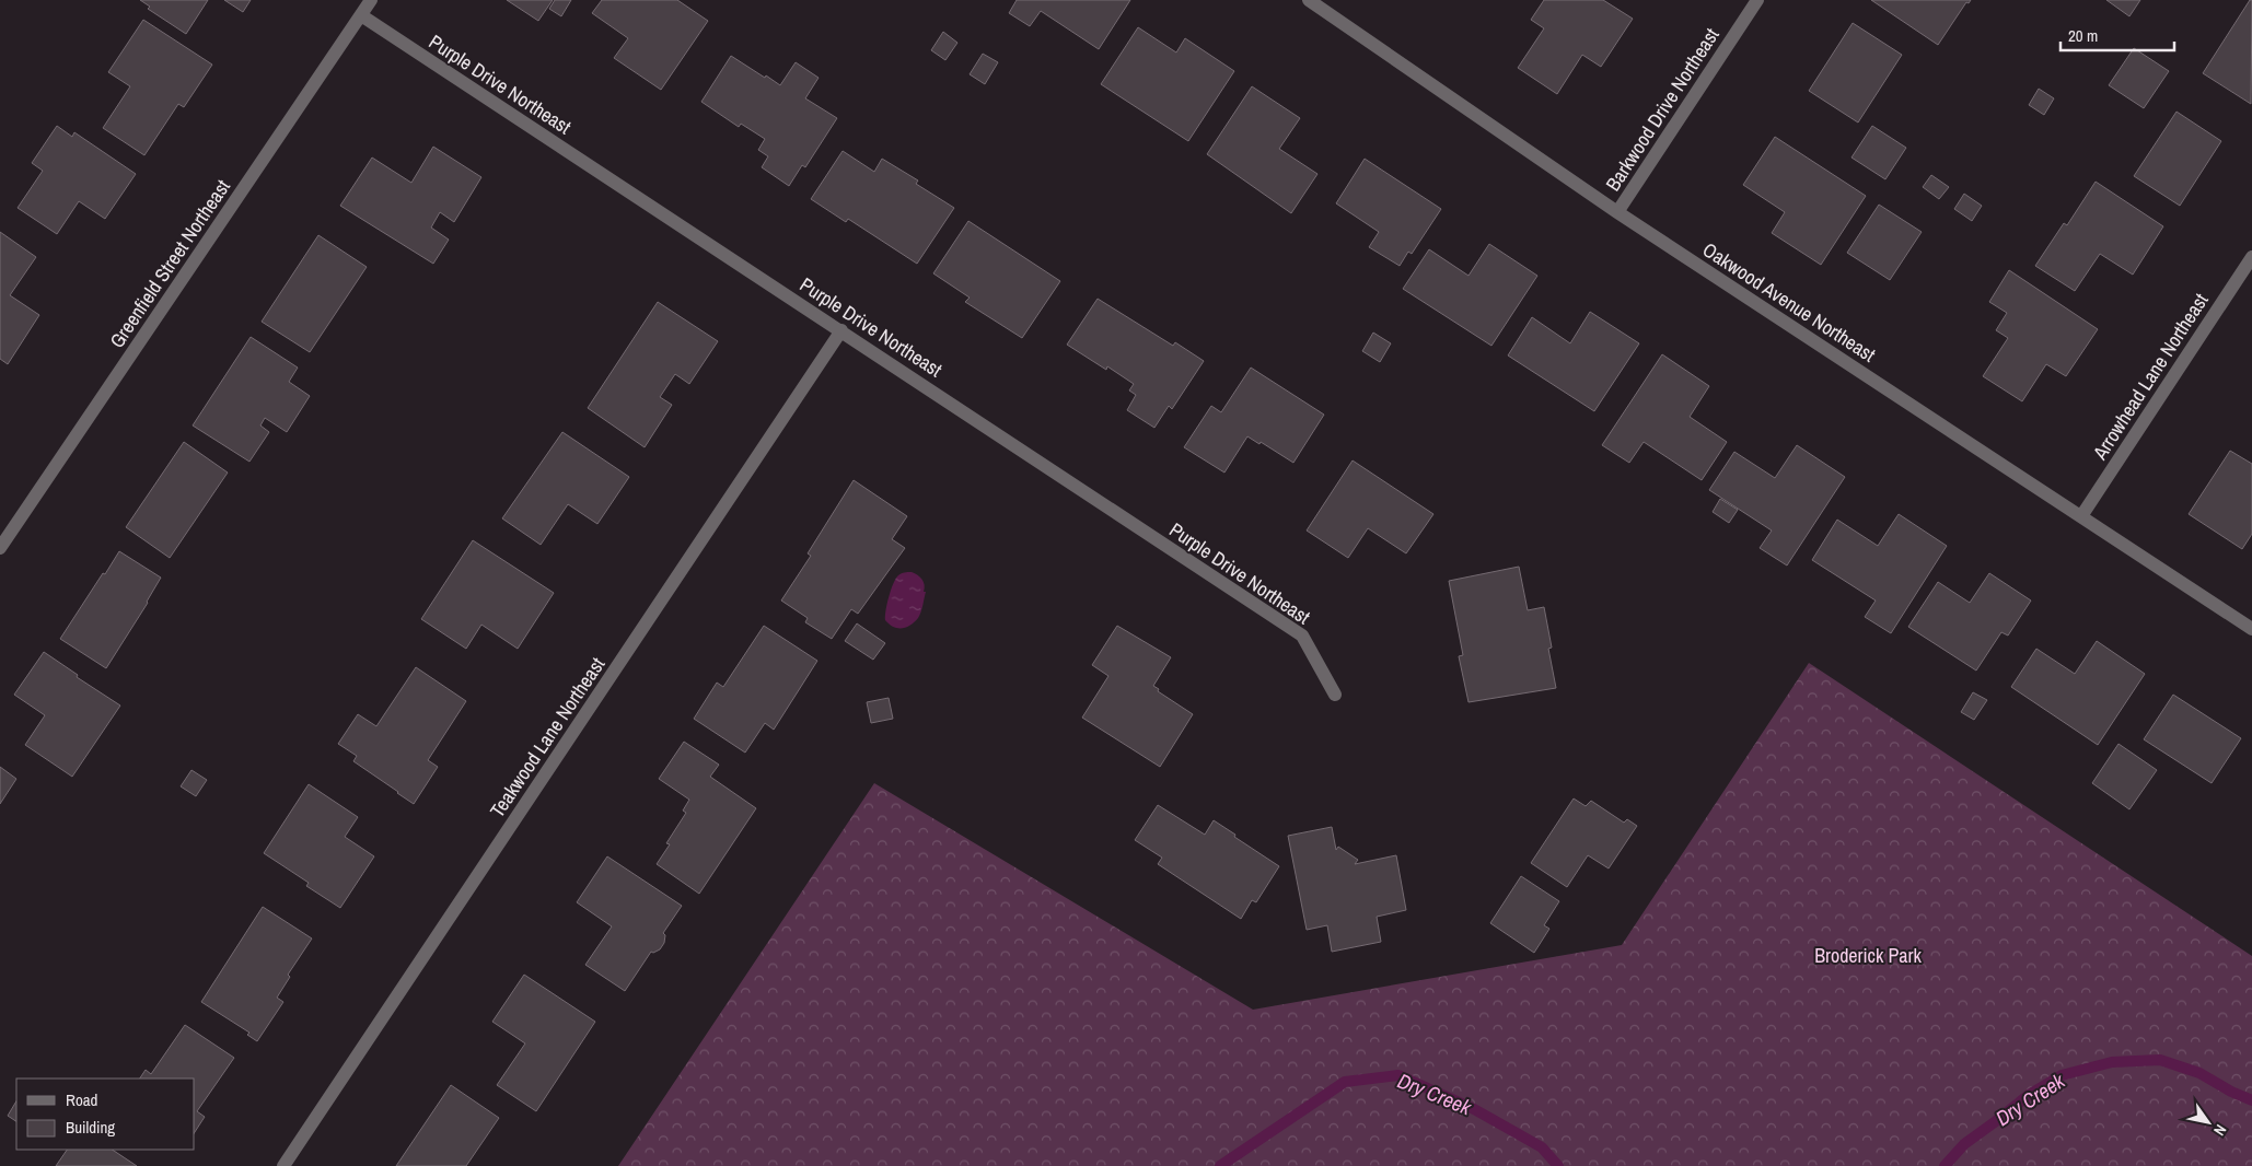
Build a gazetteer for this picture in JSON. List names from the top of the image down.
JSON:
{
  "streets": {
    "street": [
      "Purple Drive Northeast",
      "Barkwood Drive Northeast",
      "Greenfield Street Northeast",
      "Oakwood Avenue Northeast",
      "Arrowhead Lane Northeast",
      "Teakwood Lane Northeast"
    ]
  },
  "crossings": [
    ["Purple Drive Northeast", "Greenfield Street Northeast"],
    ["Purple Drive Northeast", "Teakwood Lane Northeast"],
    ["Barkwood Drive Northeast", "Oakwood Avenue Northeast"],
    ["Oakwood Avenue Northeast", "Arrowhead Lane Northeast"]
  ],
  "water": ["Dry Creek"],
  "parks": ["Broderick Park"],
  "legend": ["Road", "Building"],
  "scale_bar": "20 m",
  "north": "bottom right"
}
